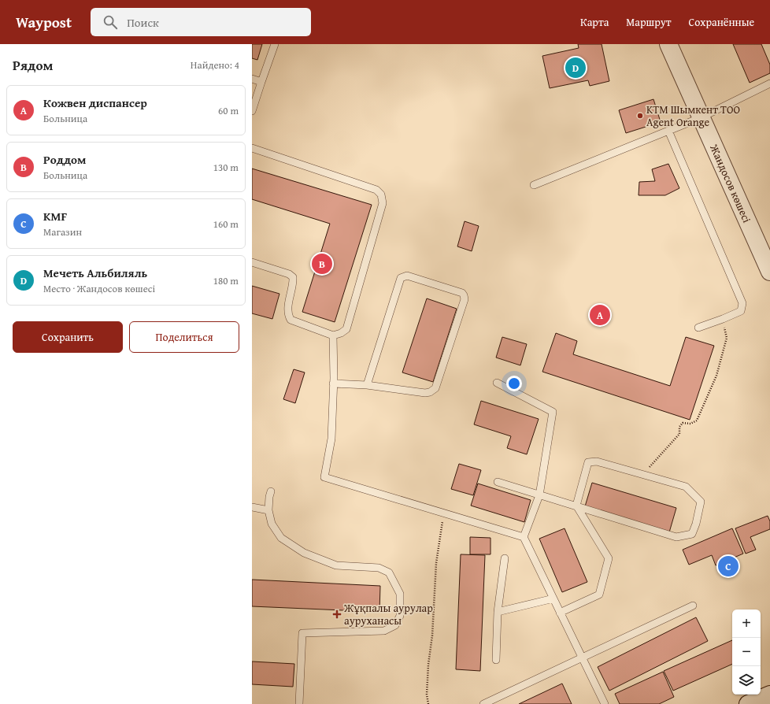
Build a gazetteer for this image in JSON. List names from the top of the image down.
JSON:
{
  "streets": {
    "street": ["Жандосов көшесі"]
  },
  "places": {
    "other": ["KTM Шымкент ТОО Agent Orange"],
    "health": ["Жұқпалы аурулар ауруханасы"]
  },
  "page": {
    "header": "Waypost",
    "search": "Поиск",
    "nav": ["Карта", "Маршрут", "Сохранённые"],
    "heading": ["Рядом", "Найдено: 4"],
    "pins": [
      "D",
      "B",
      "A",
      "C"
    ],
    "list": [
      {
        "mark": "A",
        "name": "Кожвен диспансер",
        "note": "Больница",
        "value": "60 m"
      },
      {
        "mark": "B",
        "name": "Роддом",
        "note": "Больница",
        "value": "130 m"
      },
      {
        "mark": "C",
        "name": "KMF",
        "note": "Магазин",
        "value": "160 m"
      },
      {
        "mark": "D",
        "name": "Мечеть Альбиляль",
        "note": "Место · Жандосов көшесі",
        "value": "180 m"
      }
    ],
    "buttons": ["Сохранить", "Поделиться"],
    "map_buttons": ["+", "−"]
  }
}
